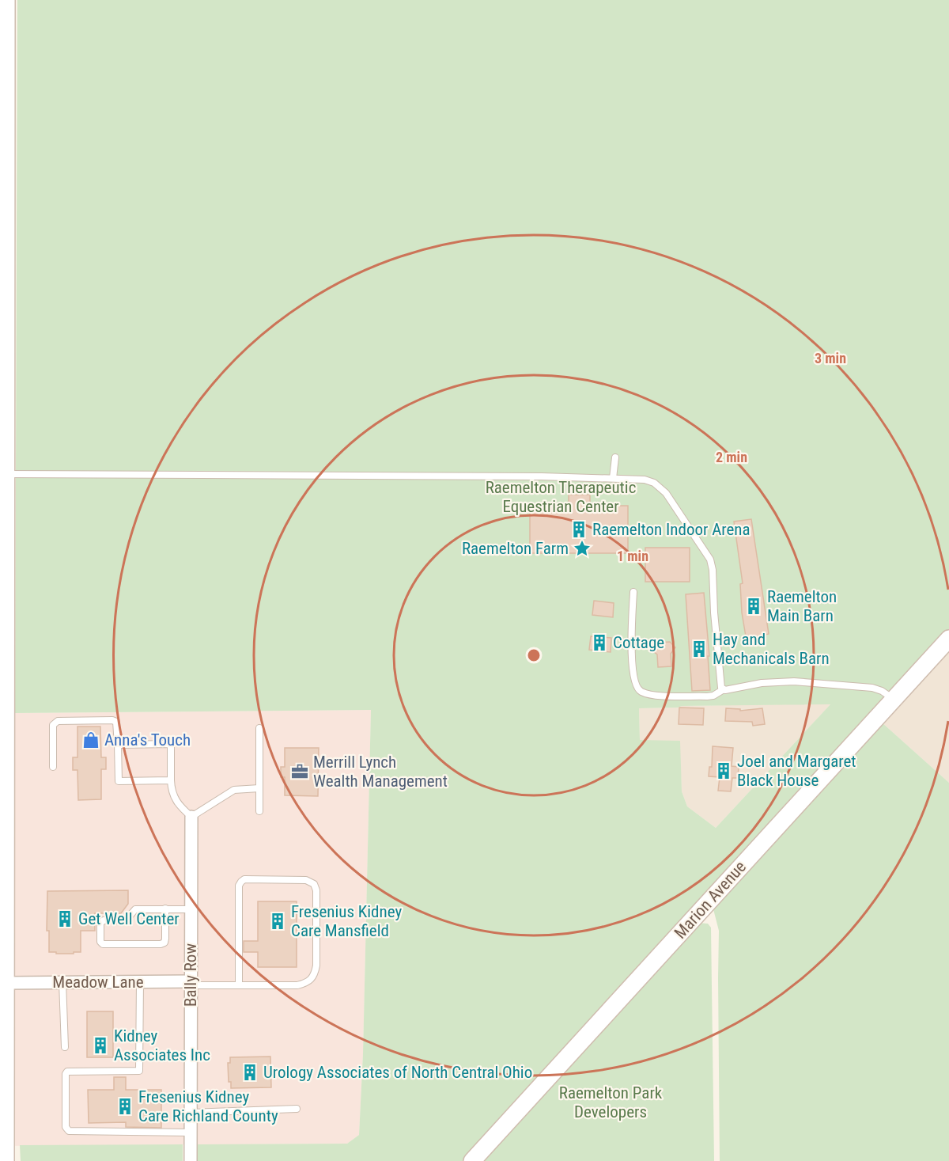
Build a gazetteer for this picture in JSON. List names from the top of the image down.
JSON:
{
  "streets": {
    "main road": ["Marion Avenue"],
    "street": ["Bally Row", "Meadow Lane"]
  },
  "crossings": [
    ["Bally Row", "Meadow Lane"]
  ],
  "parks": ["Raemelton Therapeutic Equestrian Center", "Raemelton Park Developers"],
  "places": {
    "building": [
      "Raemelton Indoor Arena",
      "Raemelton Main Barn",
      "Cottage",
      "Hay and Mechanicals Barn",
      "Joel and Margaret Black House",
      "Get Well Center",
      "Fresenius Kidney Care Mansfield",
      "Kidney Associates Inc",
      "Urology Associates of North Central Ohio",
      "Fresenius Kidney Care Richland County"
    ],
    "place": ["Raemelton Farm"],
    "shop": ["Anna's Touch"],
    "office": ["Merrill Lynch Wealth Management"]
  },
  "rings": ["3 min", "2 min", "1 min"]
}
